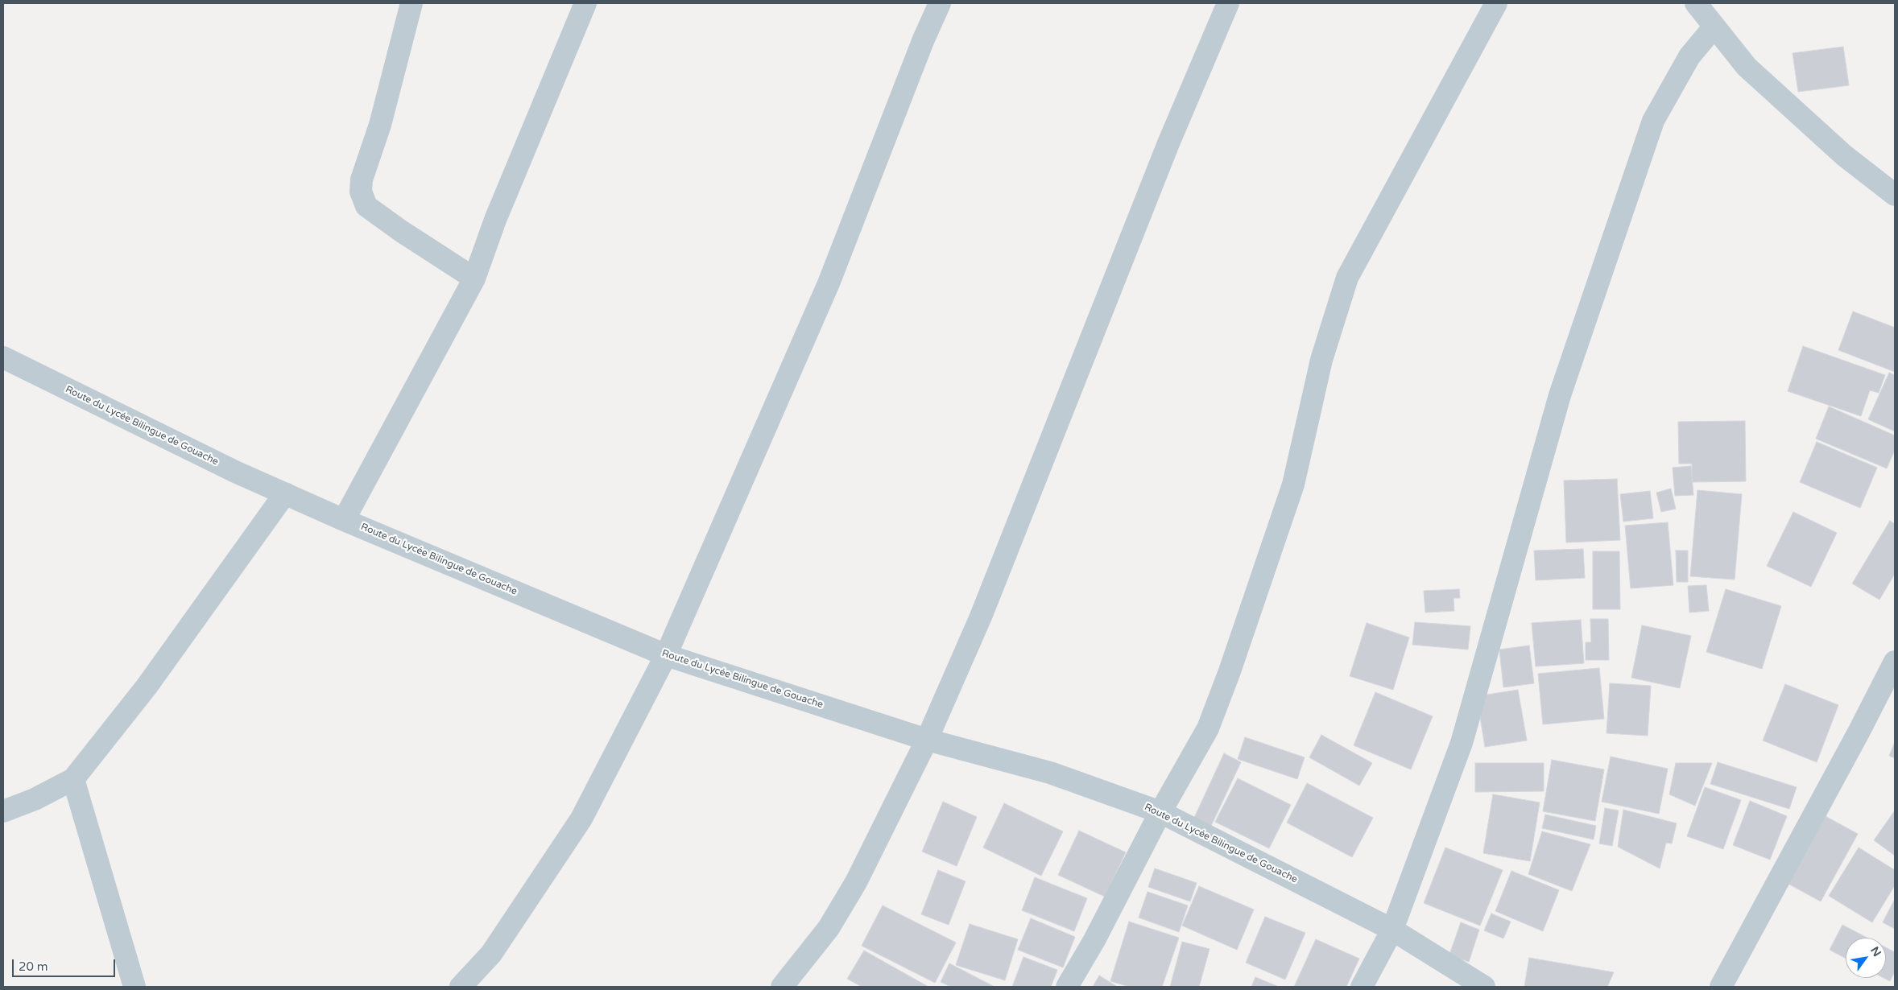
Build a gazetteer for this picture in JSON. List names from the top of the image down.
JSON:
{
  "streets": {
    "street": ["Route du Lycée Bilingue de Gouache"]
  },
  "scale_bar": "20 m",
  "north": "top right"
}
